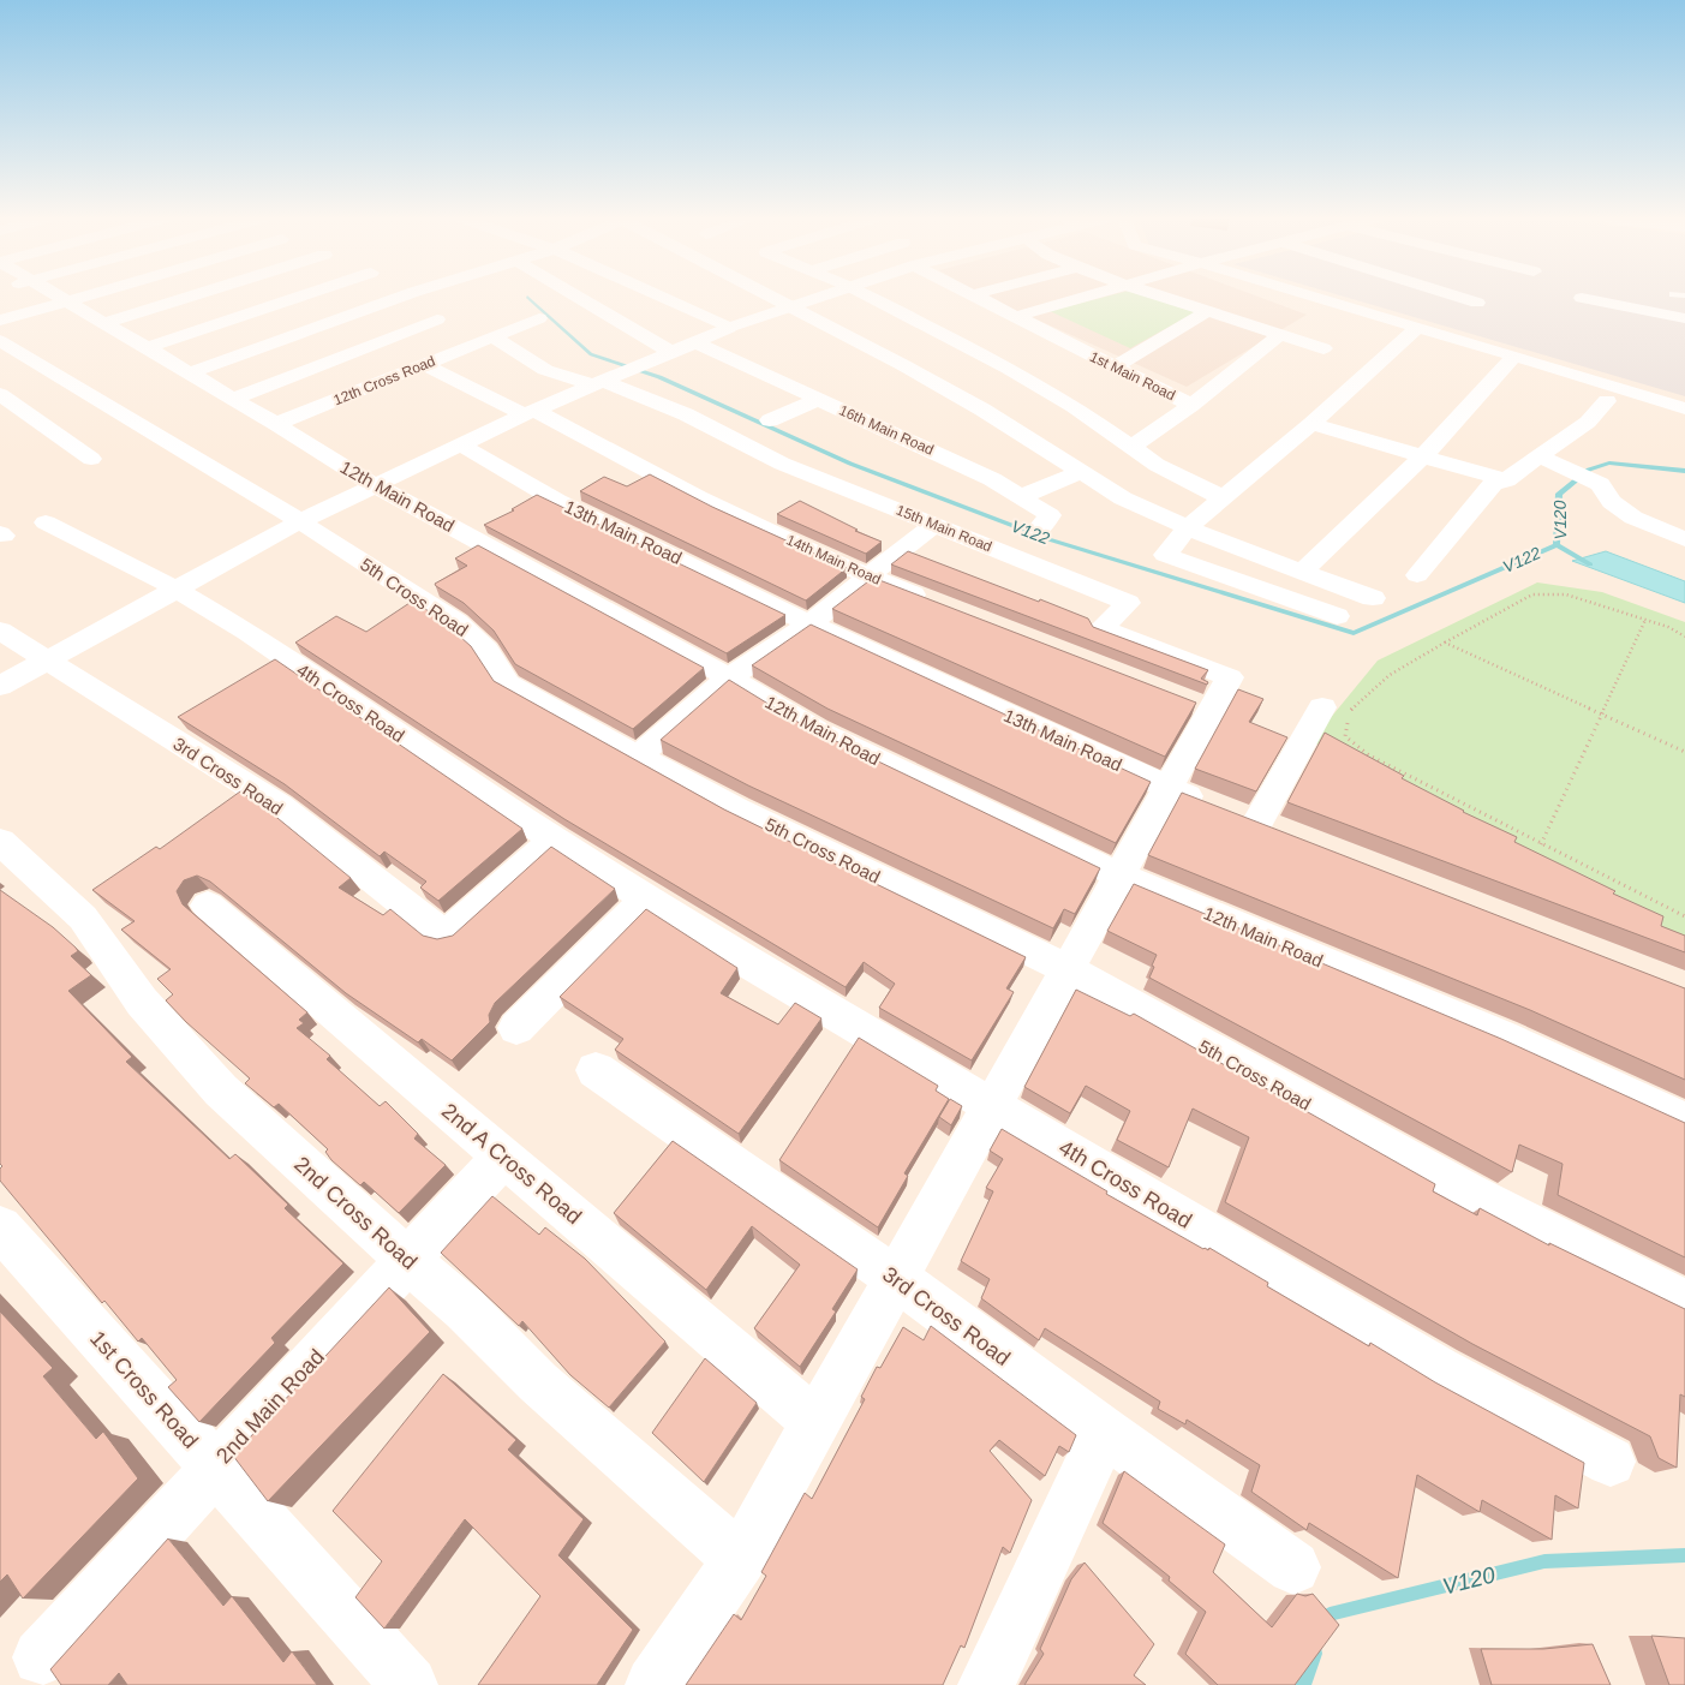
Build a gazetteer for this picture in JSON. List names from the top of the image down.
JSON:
{
  "streets": {
    "street": [
      "1st Main Road",
      "12th Cross Road",
      "16th Main Road",
      "12th Main Road",
      "15th Main Road",
      "13th Main Road",
      "14th Main Road",
      "5th Cross Road",
      "4th Cross Road",
      "3rd Cross Road",
      "2nd A Cross Road",
      "2nd Cross Road",
      "1st Cross Road",
      "2nd Main Road"
    ]
  },
  "crossings": [
    ["12th Cross Road", "12th Main Road"],
    ["12th Cross Road", "15th Main Road"],
    ["12th Cross Road", "14th Main Road"],
    ["15th Main Road", "13th Main Road"],
    ["4th Cross Road", "3rd Cross Road"],
    ["2nd A Cross Road", "2nd Main Road"],
    ["2nd Cross Road", "2nd Main Road"],
    ["1st Cross Road", "2nd Main Road"]
  ],
  "water": ["V120", "V122"]
}
